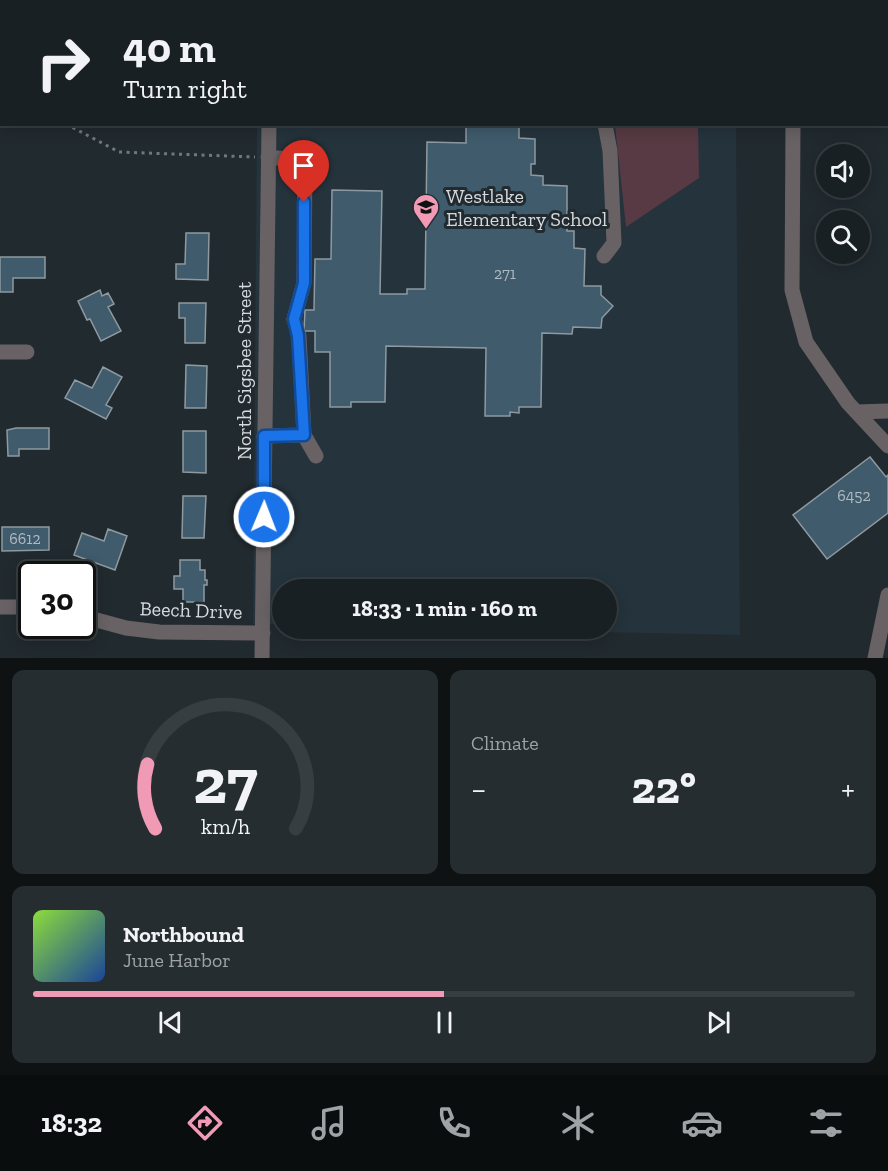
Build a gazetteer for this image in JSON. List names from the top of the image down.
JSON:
{
  "streets": {
    "street": ["North Sigsbee Street", "Beech Drive"]
  },
  "crossings": [
    ["North Sigsbee Street", "Beech Drive"]
  ],
  "places": {
    "school or university": ["Westlake Elementary School"]
  },
  "house_numbers": ["271", "6452", "6612"],
  "page": {
    "turn": ["40 m", "Turn right"],
    "limit": "30",
    "trip": "18:33 · 1 min · 160 m",
    "tile": "Climate",
    "heat": ["−", "22°", "+"],
    "song": ["Northbound", "June Harbor"],
    "tabs": "18:32",
    "gauge": ["27", "km/h"]
  }
}
